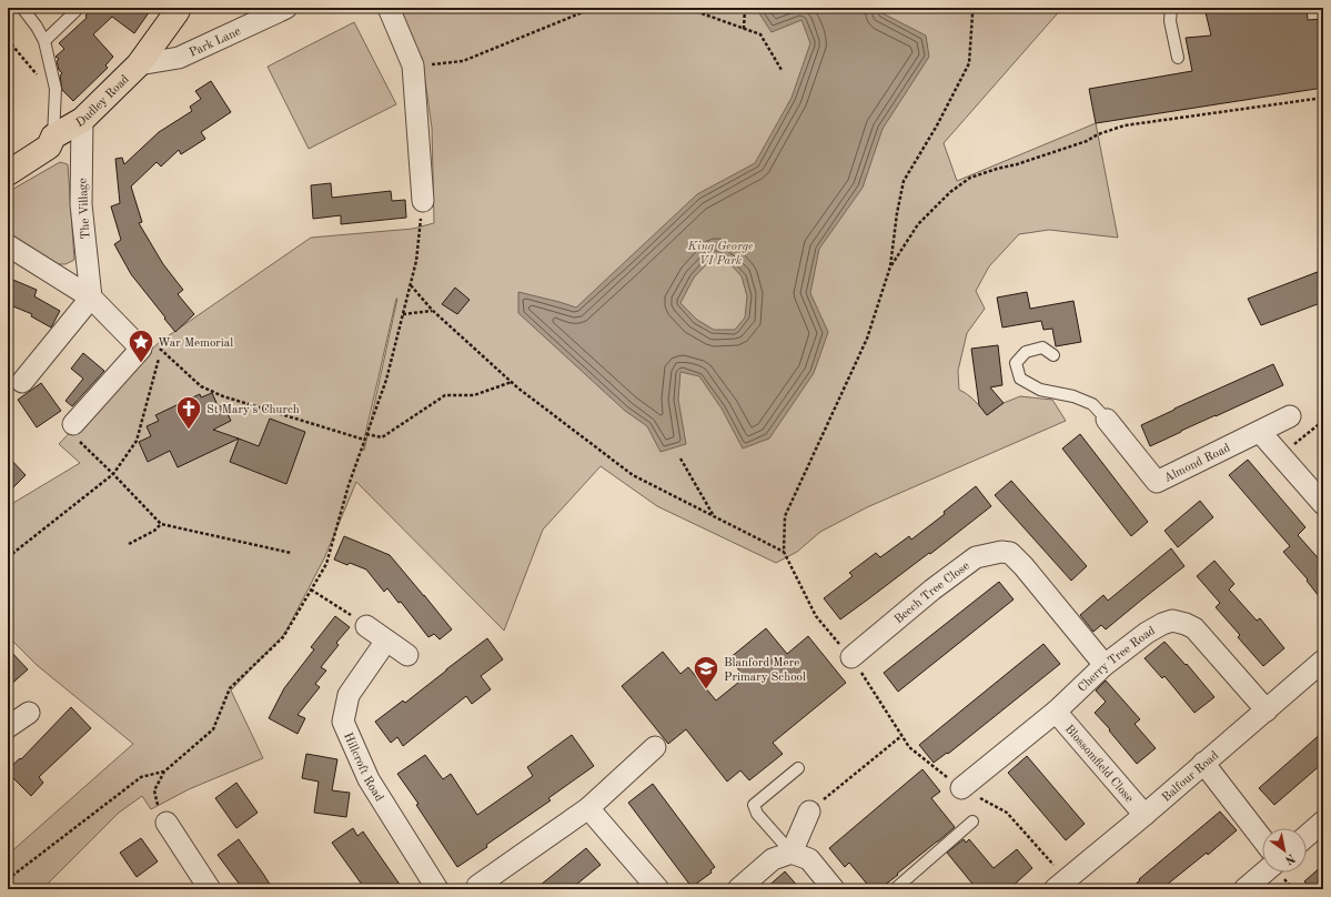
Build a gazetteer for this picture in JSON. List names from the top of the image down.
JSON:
{
  "streets": {
    "main road": ["Dudley Road"],
    "street": [
      "Park Lane",
      "The Village",
      "Almond Road",
      "Beech Tree Close",
      "Cherry Tree Road",
      "Blossomfield Close",
      "Hillcroft Road",
      "Balfour Road"
    ]
  },
  "crossings": [
    ["Park Lane", "Dudley Road"],
    ["Dudley Road", "The Village"],
    ["Beech Tree Close", "Cherry Tree Road"],
    ["Cherry Tree Road", "Blossomfield Close"],
    ["Cherry Tree Road", "Balfour Road"],
    ["Blossomfield Close", "Balfour Road"]
  ],
  "parks": ["King George VI Park"],
  "places": {
    "place": ["War Memorial"],
    "church": ["St Mary's Church"],
    "school or university": ["Blanford Mere Primary School"]
  },
  "north": "bottom right"
}
